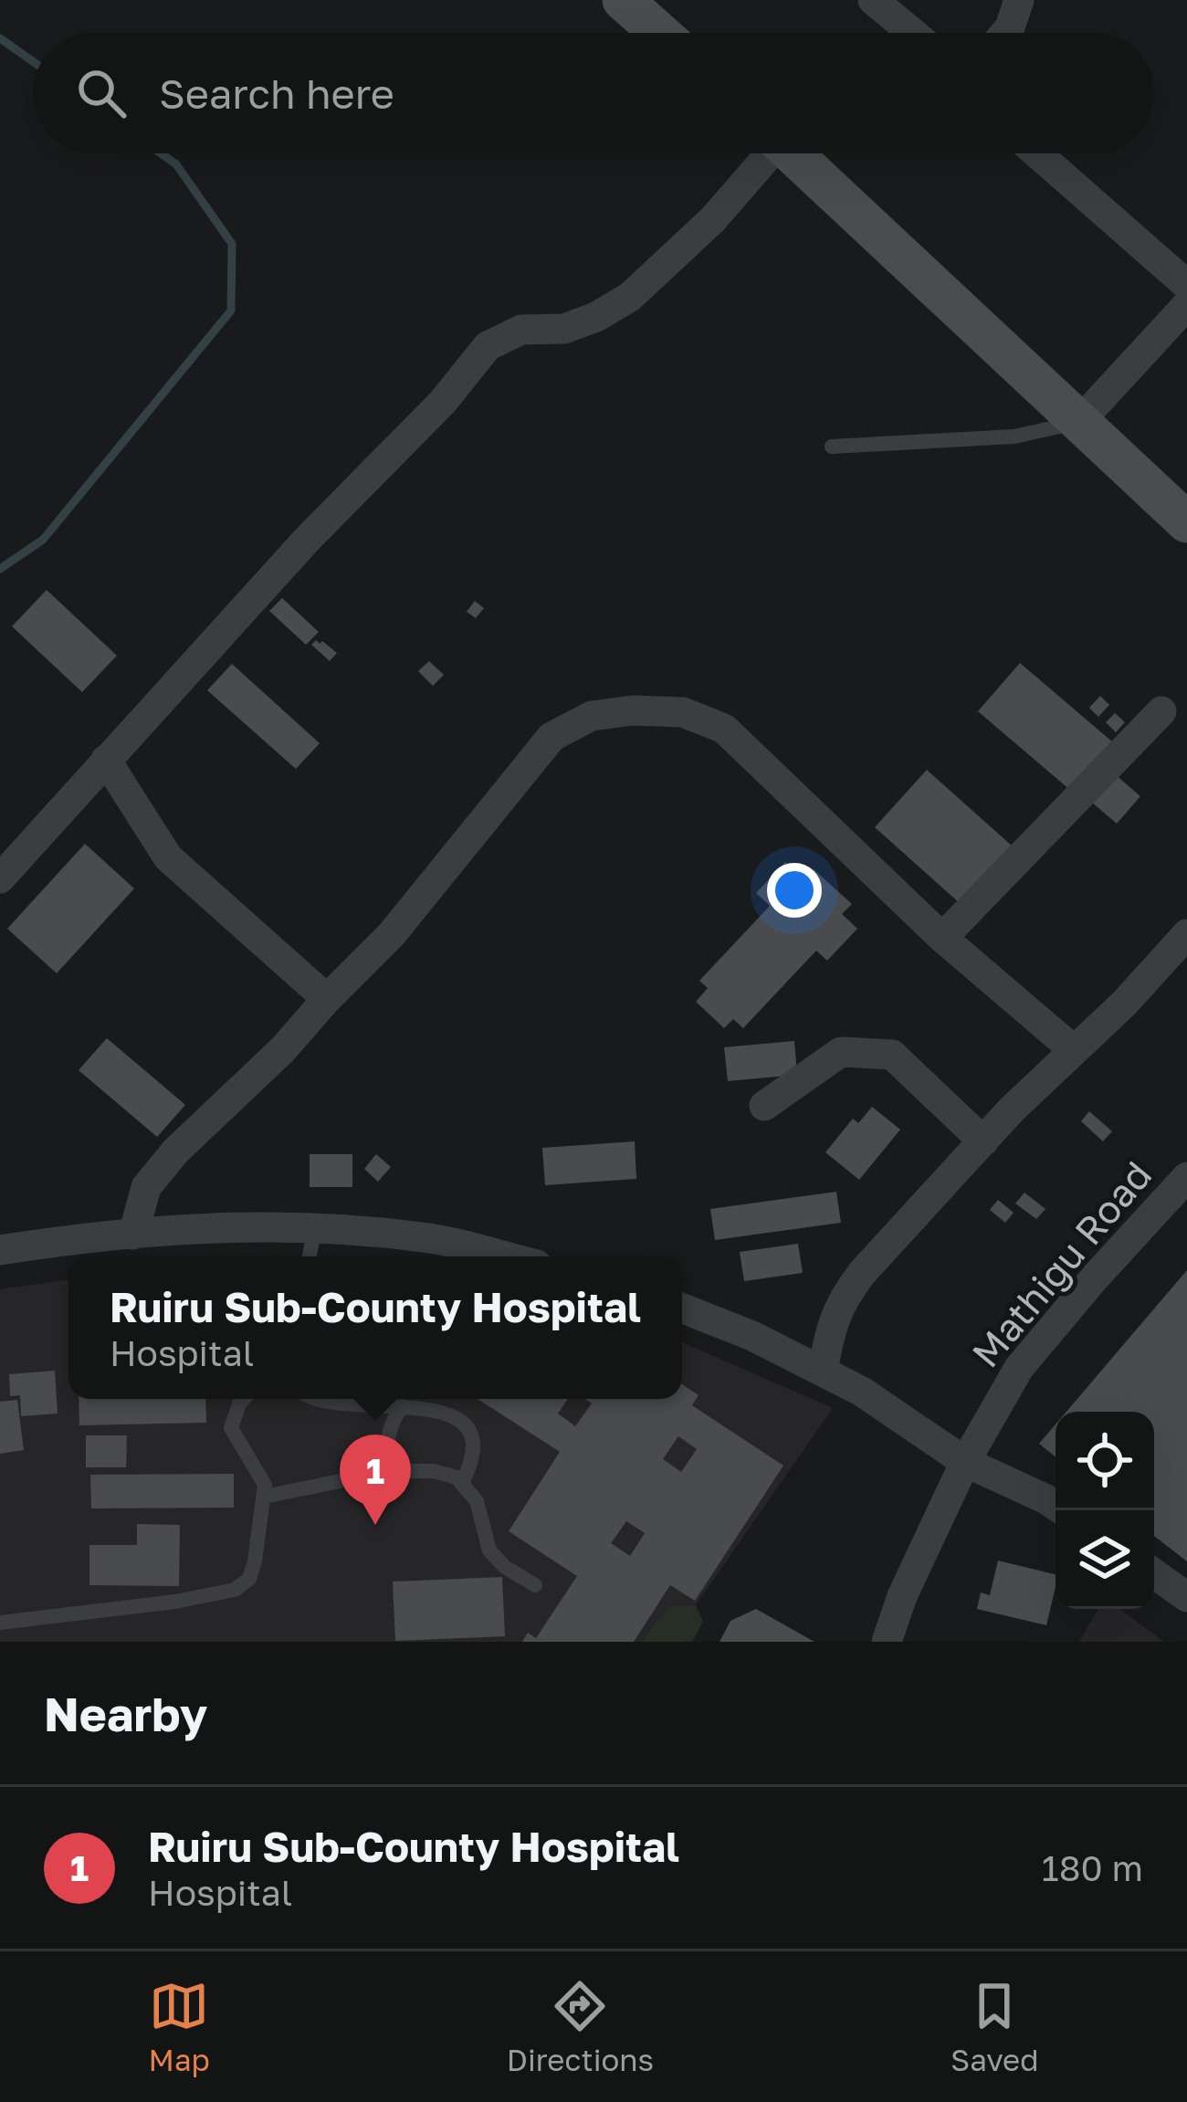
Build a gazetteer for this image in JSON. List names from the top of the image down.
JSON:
{
  "streets": {
    "street": ["Mathigu Road"]
  },
  "page": {
    "search": "Search here",
    "popup": ["Ruiru Sub-County Hospital", "Hospital"],
    "pins": "1",
    "heading": "Nearby",
    "list": [
      {
        "mark": "1",
        "name": "Ruiru Sub-County Hospital",
        "note": "Hospital",
        "value": "180 m"
      }
    ],
    "nav": ["Map", "Directions", "Saved"]
  }
}
